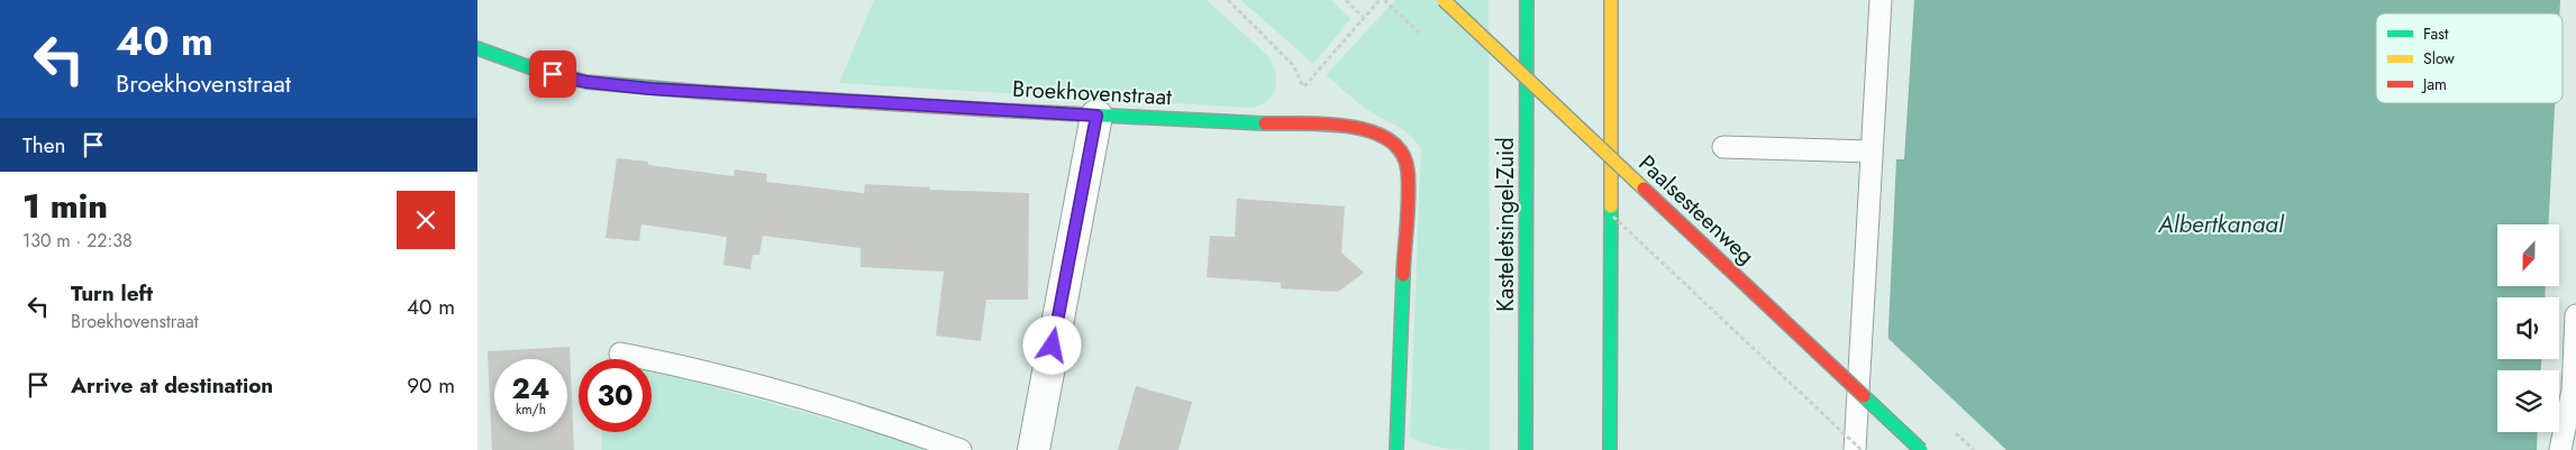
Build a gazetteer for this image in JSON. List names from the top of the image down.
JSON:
{
  "streets": {
    "main road": ["Broekhovenstraat", "Paalsesteenweg", "Kasteletsingel-Zuid"]
  },
  "water": ["Albertkanaal"],
  "legend": ["Fast", "Slow", "Jam"],
  "north": "bottom",
  "page": {
    "turn": ["40 m", "Broekhovenstraat"],
    "then": "Then",
    "heading": ["1 min", "130 m · 22:38"],
    "list": [
      {
        "name": "Turn left",
        "note": "Broekhovenstraat",
        "value": "40 m"
      },
      {
        "name": "Arrive at destination",
        "value": "90 m"
      }
    ],
    "speed": "24 km/h",
    "limit": "30"
  }
}
